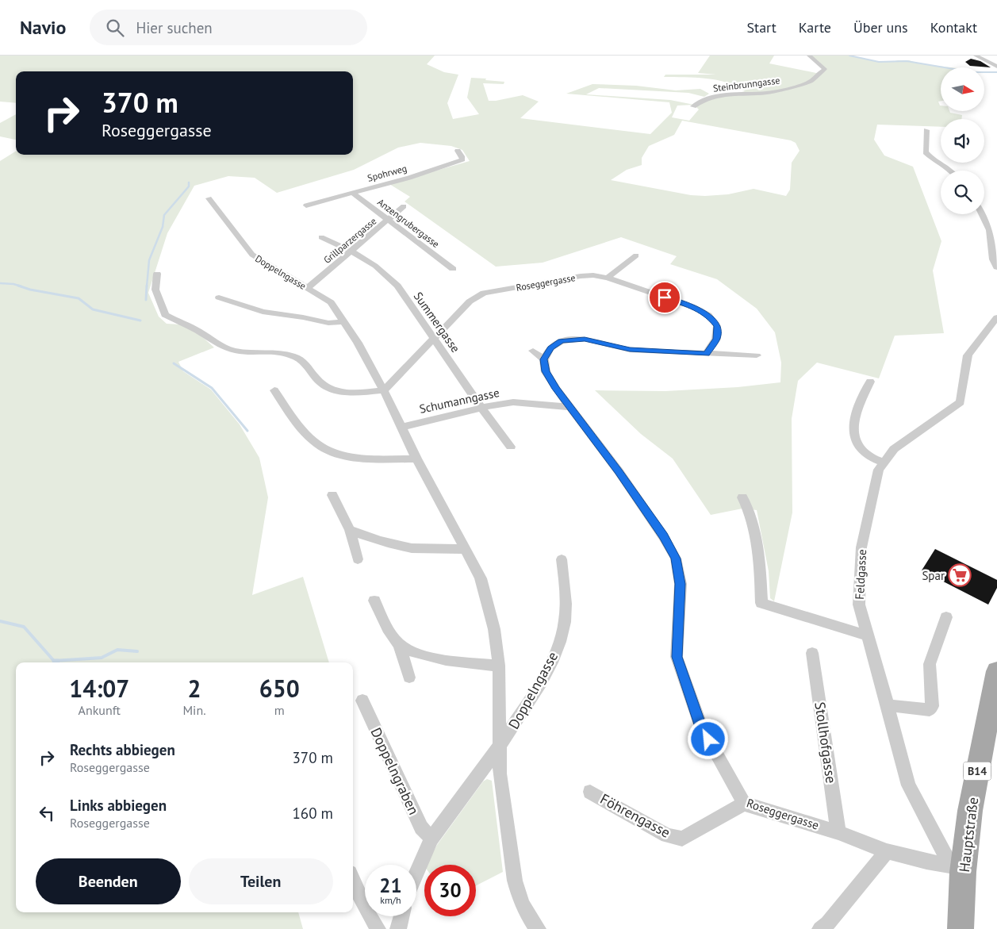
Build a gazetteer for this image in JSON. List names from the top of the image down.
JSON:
{
  "streets": {
    "main road": ["B14", "Hauptstraße"],
    "street": [
      "Steinbrunngasse",
      "Spohrweg",
      "Anzengrubergasse",
      "Grillparzergasse",
      "Doppelngasse",
      "Roseggergasse",
      "Summergasse",
      "Schumanngasse",
      "Feldgasse",
      "Stollhofgasse",
      "Doppelngraben",
      "Föhrengasse"
    ]
  },
  "crossings": [
    ["Spohrweg", "Anzengrubergasse"],
    ["Anzengrubergasse", "Grillparzergasse"],
    ["Grillparzergasse", "Doppelngasse"],
    ["Grillparzergasse", "Summergasse"],
    ["Doppelngasse", "Schumanngasse"],
    ["Roseggergasse", "Summergasse"],
    ["Roseggergasse", "Schumanngasse"],
    ["Roseggergasse", "Feldgasse"],
    ["Roseggergasse", "Stollhofgasse"],
    ["Roseggergasse", "Föhrengasse"],
    ["Roseggergasse", "Hauptstraße"],
    ["Summergasse", "Schumanngasse"],
    ["Feldgasse", "Hauptstraße"]
  ],
  "places": {
    "supermarket": ["Spar"]
  },
  "north": "right",
  "page": {
    "header": "Navio",
    "search": "Hier suchen",
    "nav": [
      "Start",
      "Karte",
      "Über uns",
      "Kontakt"
    ],
    "turn": ["370 m", "Roseggergasse"],
    "eta": [
      "14:07",
      "Ankunft",
      "2",
      "Min.",
      "650",
      "m"
    ],
    "list": [
      {
        "name": "Rechts abbiegen",
        "note": "Roseggergasse",
        "value": "370 m"
      },
      {
        "name": "Links abbiegen",
        "note": "Roseggergasse",
        "value": "160 m"
      }
    ],
    "buttons": ["Beenden", "Teilen"],
    "speed": "21 km/h",
    "limit": "30"
  }
}
